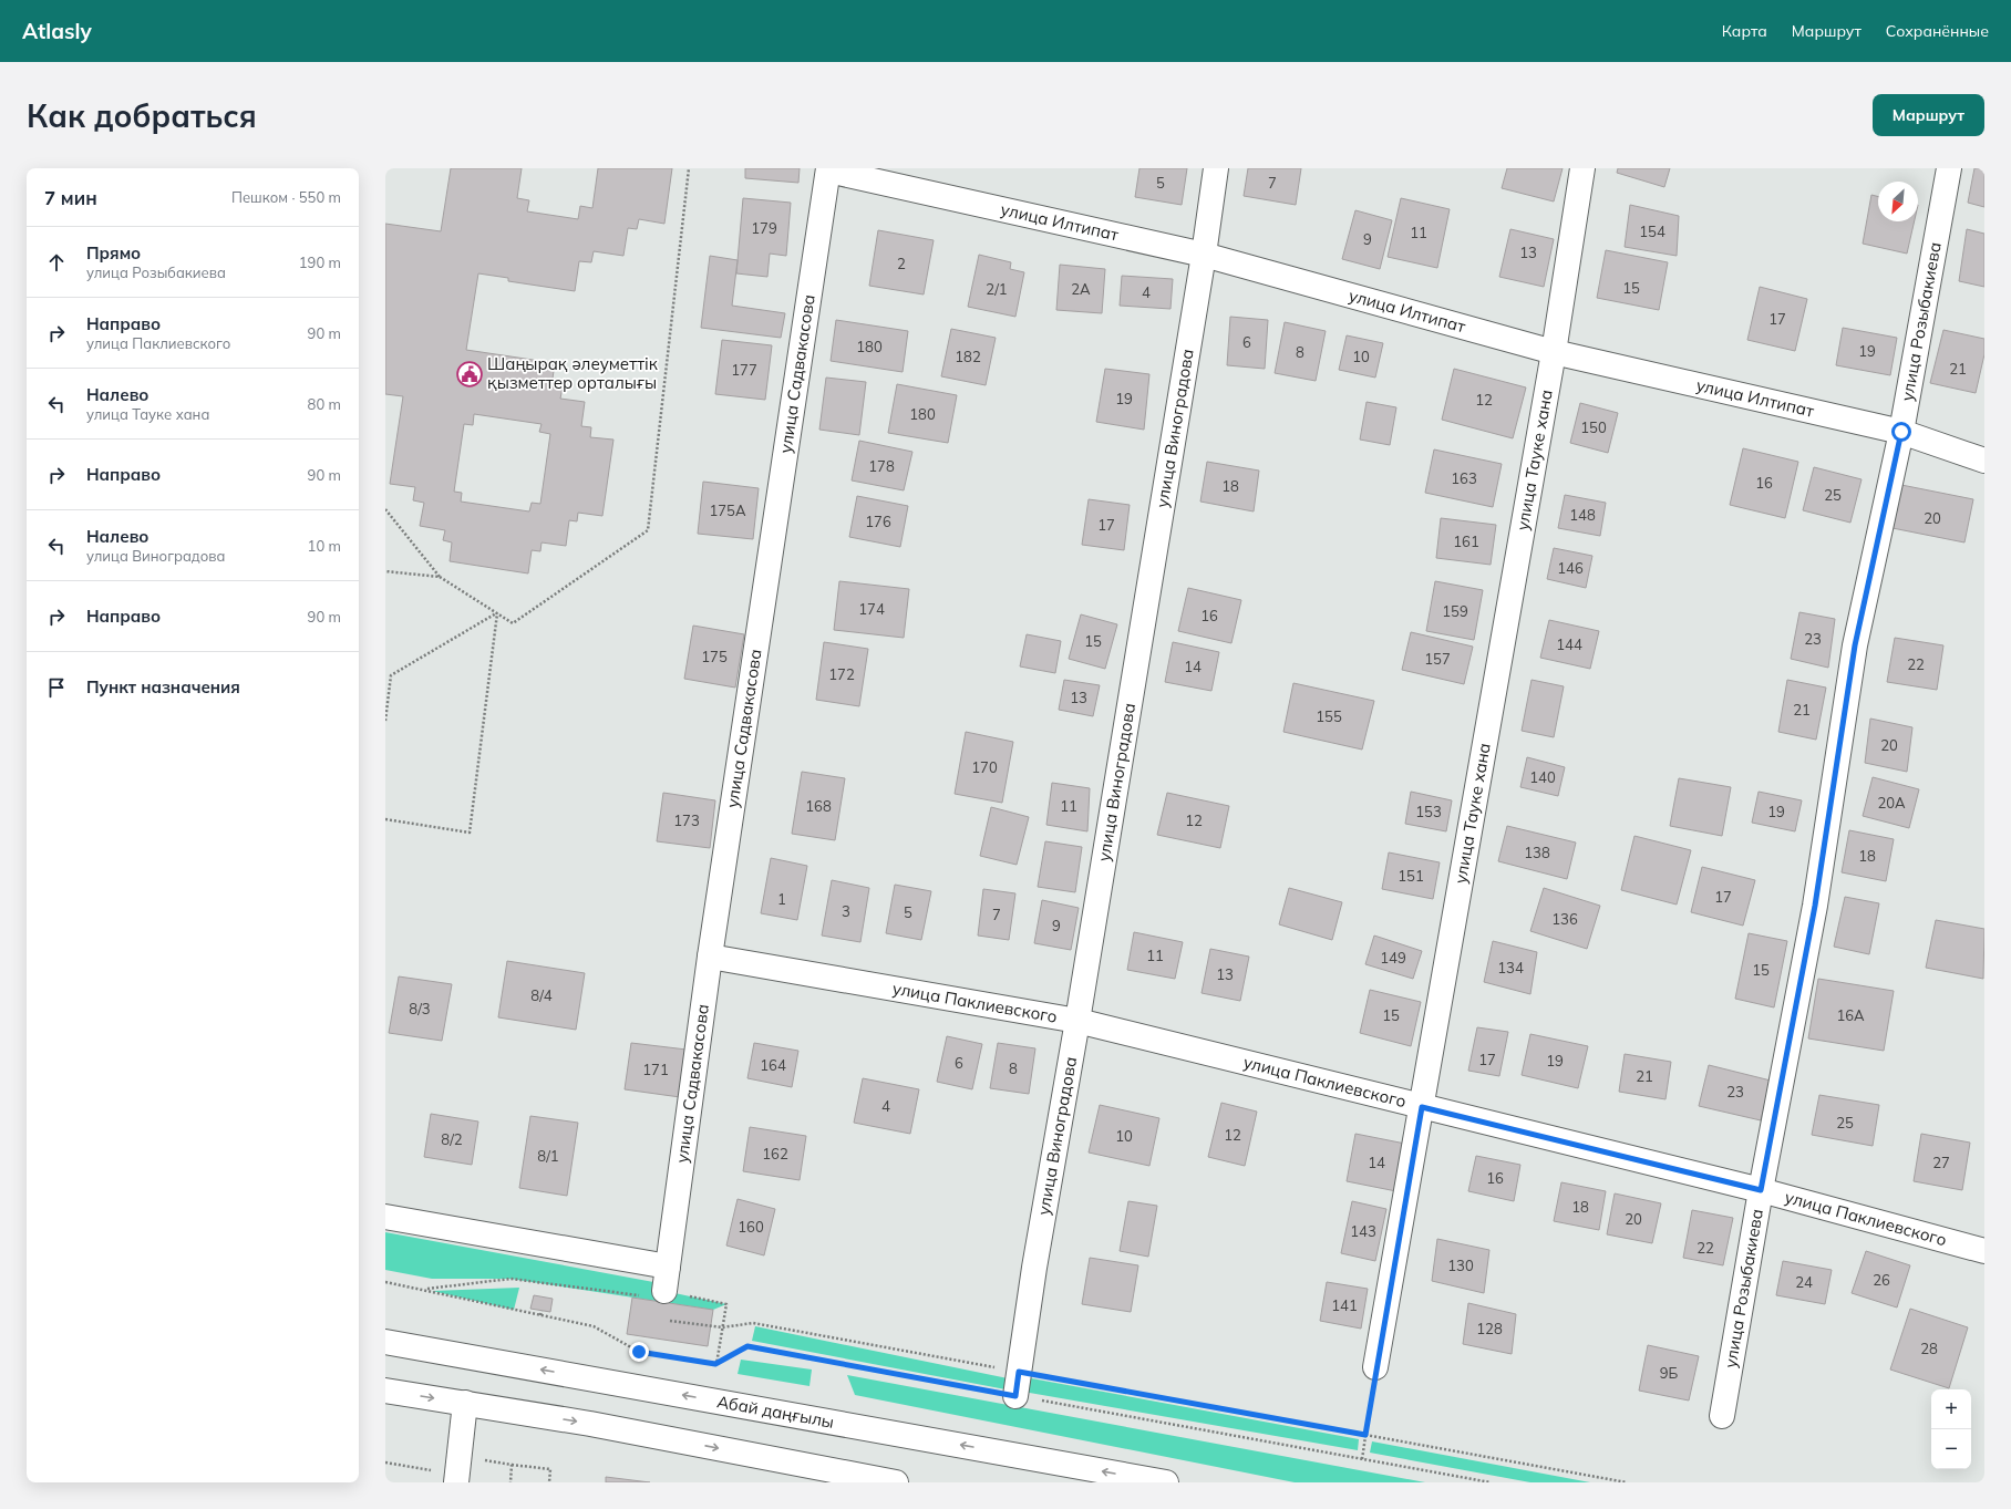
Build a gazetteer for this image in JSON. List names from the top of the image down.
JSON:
{
  "streets": {
    "street": [
      "улица Илтипат",
      "улица Розыбакиева",
      "улица Садвакасова",
      "улица Виноградова",
      "улица Тауке хана",
      "улица Паклиевского",
      "Абай даңғылы"
    ]
  },
  "crossings": [
    ["улица Илтипат", "улица Розыбакиева"],
    ["улица Илтипат", "улица Садвакасова"],
    ["улица Илтипат", "улица Виноградова"],
    ["улица Илтипат", "улица Тауке хана"],
    ["улица Розыбакиева", "улица Паклиевского"],
    ["улица Садвакасова", "улица Паклиевского"],
    ["улица Виноградова", "улица Паклиевского"],
    ["улица Тауке хана", "улица Паклиевского"]
  ],
  "places": {
    "public building": ["Шаңырақ әлеуметтік қызметтер орталығы"]
  },
  "house_numbers": [
    "5",
    "7",
    "179",
    "154",
    "11",
    "9",
    "13",
    "2",
    "15",
    "2/1",
    "2А",
    "4",
    "17",
    "6",
    "180",
    "19",
    "8",
    "182",
    "10",
    "21",
    "177",
    "19",
    "12",
    "180",
    "150",
    "178",
    "163",
    "16",
    "18",
    "25",
    "175А",
    "148",
    "20",
    "176",
    "17",
    "161",
    "146",
    "174",
    "159",
    "16",
    "23",
    "15",
    "144",
    "175",
    "157",
    "22",
    "14",
    "172",
    "13",
    "21",
    "155",
    "20",
    "170",
    "140",
    "20А",
    "168",
    "11",
    "153",
    "19",
    "173",
    "12",
    "138",
    "18",
    "151",
    "17",
    "1",
    "3",
    "5",
    "7",
    "136",
    "9",
    "11",
    "149",
    "134",
    "15",
    "13",
    "8/4",
    "8/3",
    "15",
    "16А",
    "17",
    "19",
    "6",
    "164",
    "8",
    "171",
    "21",
    "23",
    "4",
    "25",
    "12",
    "10",
    "8/2",
    "162",
    "8/1",
    "14",
    "27",
    "16",
    "18",
    "20",
    "160",
    "143",
    "22",
    "130",
    "26",
    "24",
    "141",
    "128",
    "28",
    "9Б"
  ],
  "north": "bottom left",
  "page": {
    "header": "Atlasly",
    "nav": ["Карта", "Маршрут", "Сохранённые"],
    "buttons": "Маршрут",
    "title": "Как добраться",
    "heading": ["7 мин", "Пешком · 550 m"],
    "list": [
      ["Прямо", "улица Розыбакиева", "190 m"],
      ["Направо", "улица Паклиевского", "90 m"],
      ["Налево", "улица Тауке хана", "80 m"],
      ["Направо", "90 m"],
      ["Налево", "улица Виноградова", "10 m"],
      ["Направо", "90 m"],
      "Пункт назначения"
    ],
    "map_buttons": ["+", "−"]
  }
}
